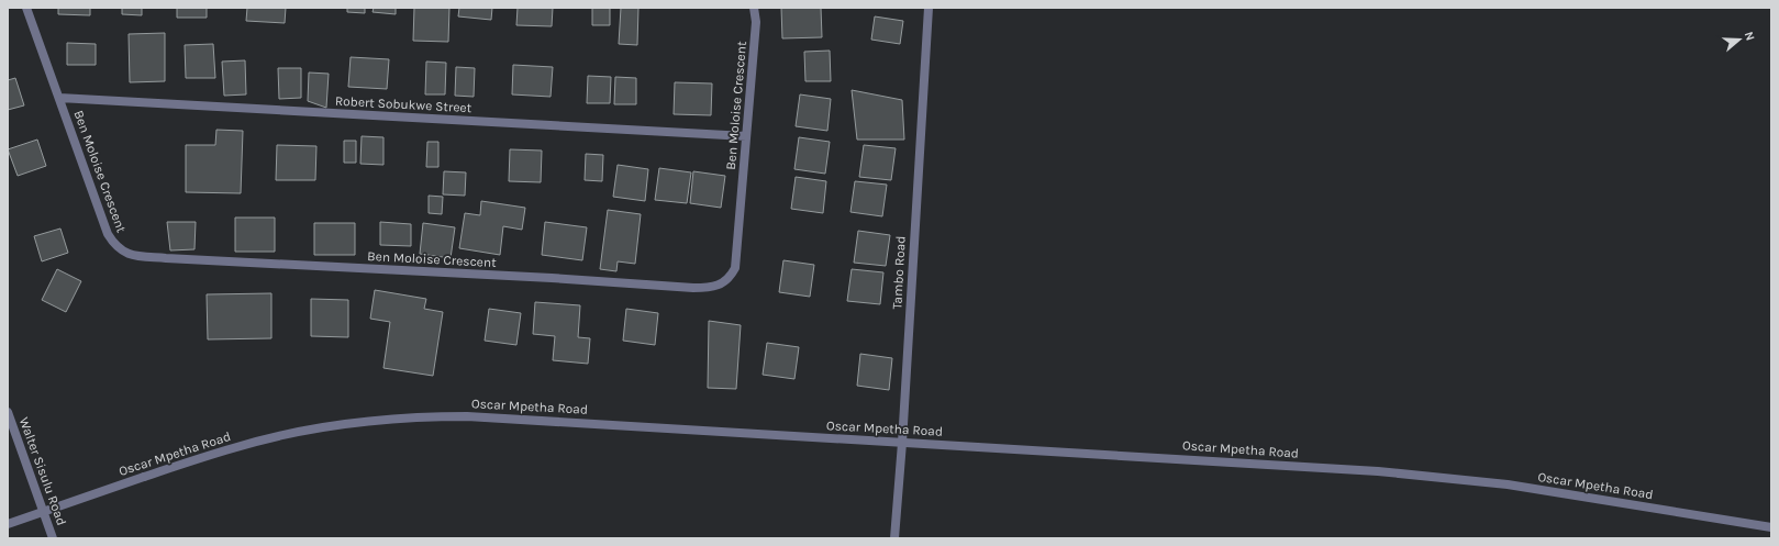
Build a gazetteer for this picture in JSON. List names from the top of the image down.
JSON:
{
  "streets": {
    "street": [
      "Robert Sobukwe Street",
      "Ben Moloise Crescent",
      "Tambo Road",
      "Oscar Mpetha Road",
      "Walter Sisulu Road"
    ]
  },
  "crossings": [
    ["Robert Sobukwe Street", "Ben Moloise Crescent"],
    ["Tambo Road", "Oscar Mpetha Road"]
  ],
  "north": "right"
}
